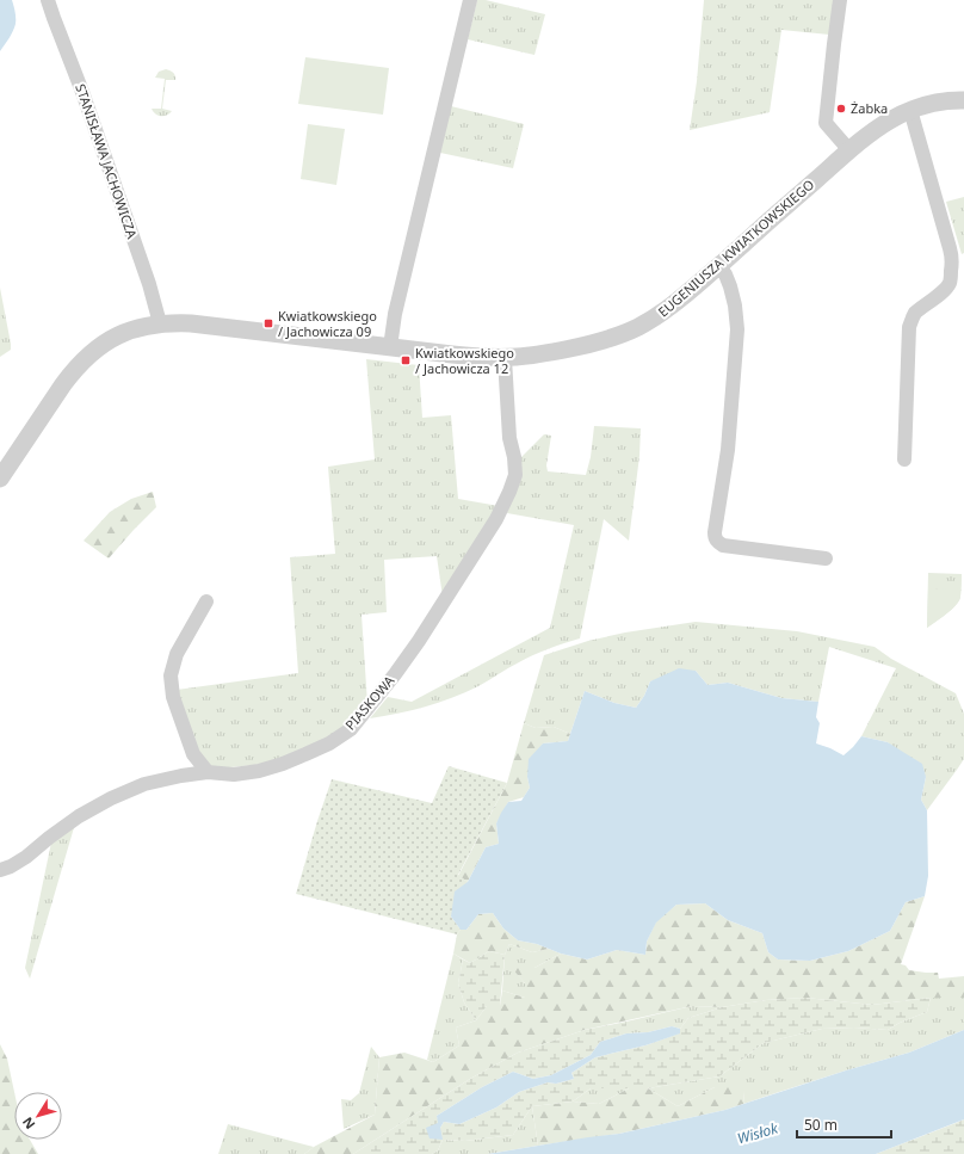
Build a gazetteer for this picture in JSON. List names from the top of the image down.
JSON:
{
  "streets": {
    "street": ["STANISŁAWA JACHOWICZA", "EUGENIUSZA KWIATKOWSKIEGO", "PIASKOWA"]
  },
  "crossings": [
    ["STANISŁAWA JACHOWICZA", "EUGENIUSZA KWIATKOWSKIEGO"],
    ["EUGENIUSZA KWIATKOWSKIEGO", "PIASKOWA"]
  ],
  "water": ["Wisłok"],
  "places": {
    "other": ["Żabka"],
    "transit": ["Kwiatkowskiego / Jachowicza 09", "Kwiatkowskiego / Jachowicza 12"]
  },
  "scale_bar": "50 m",
  "north": "bottom left"
}
